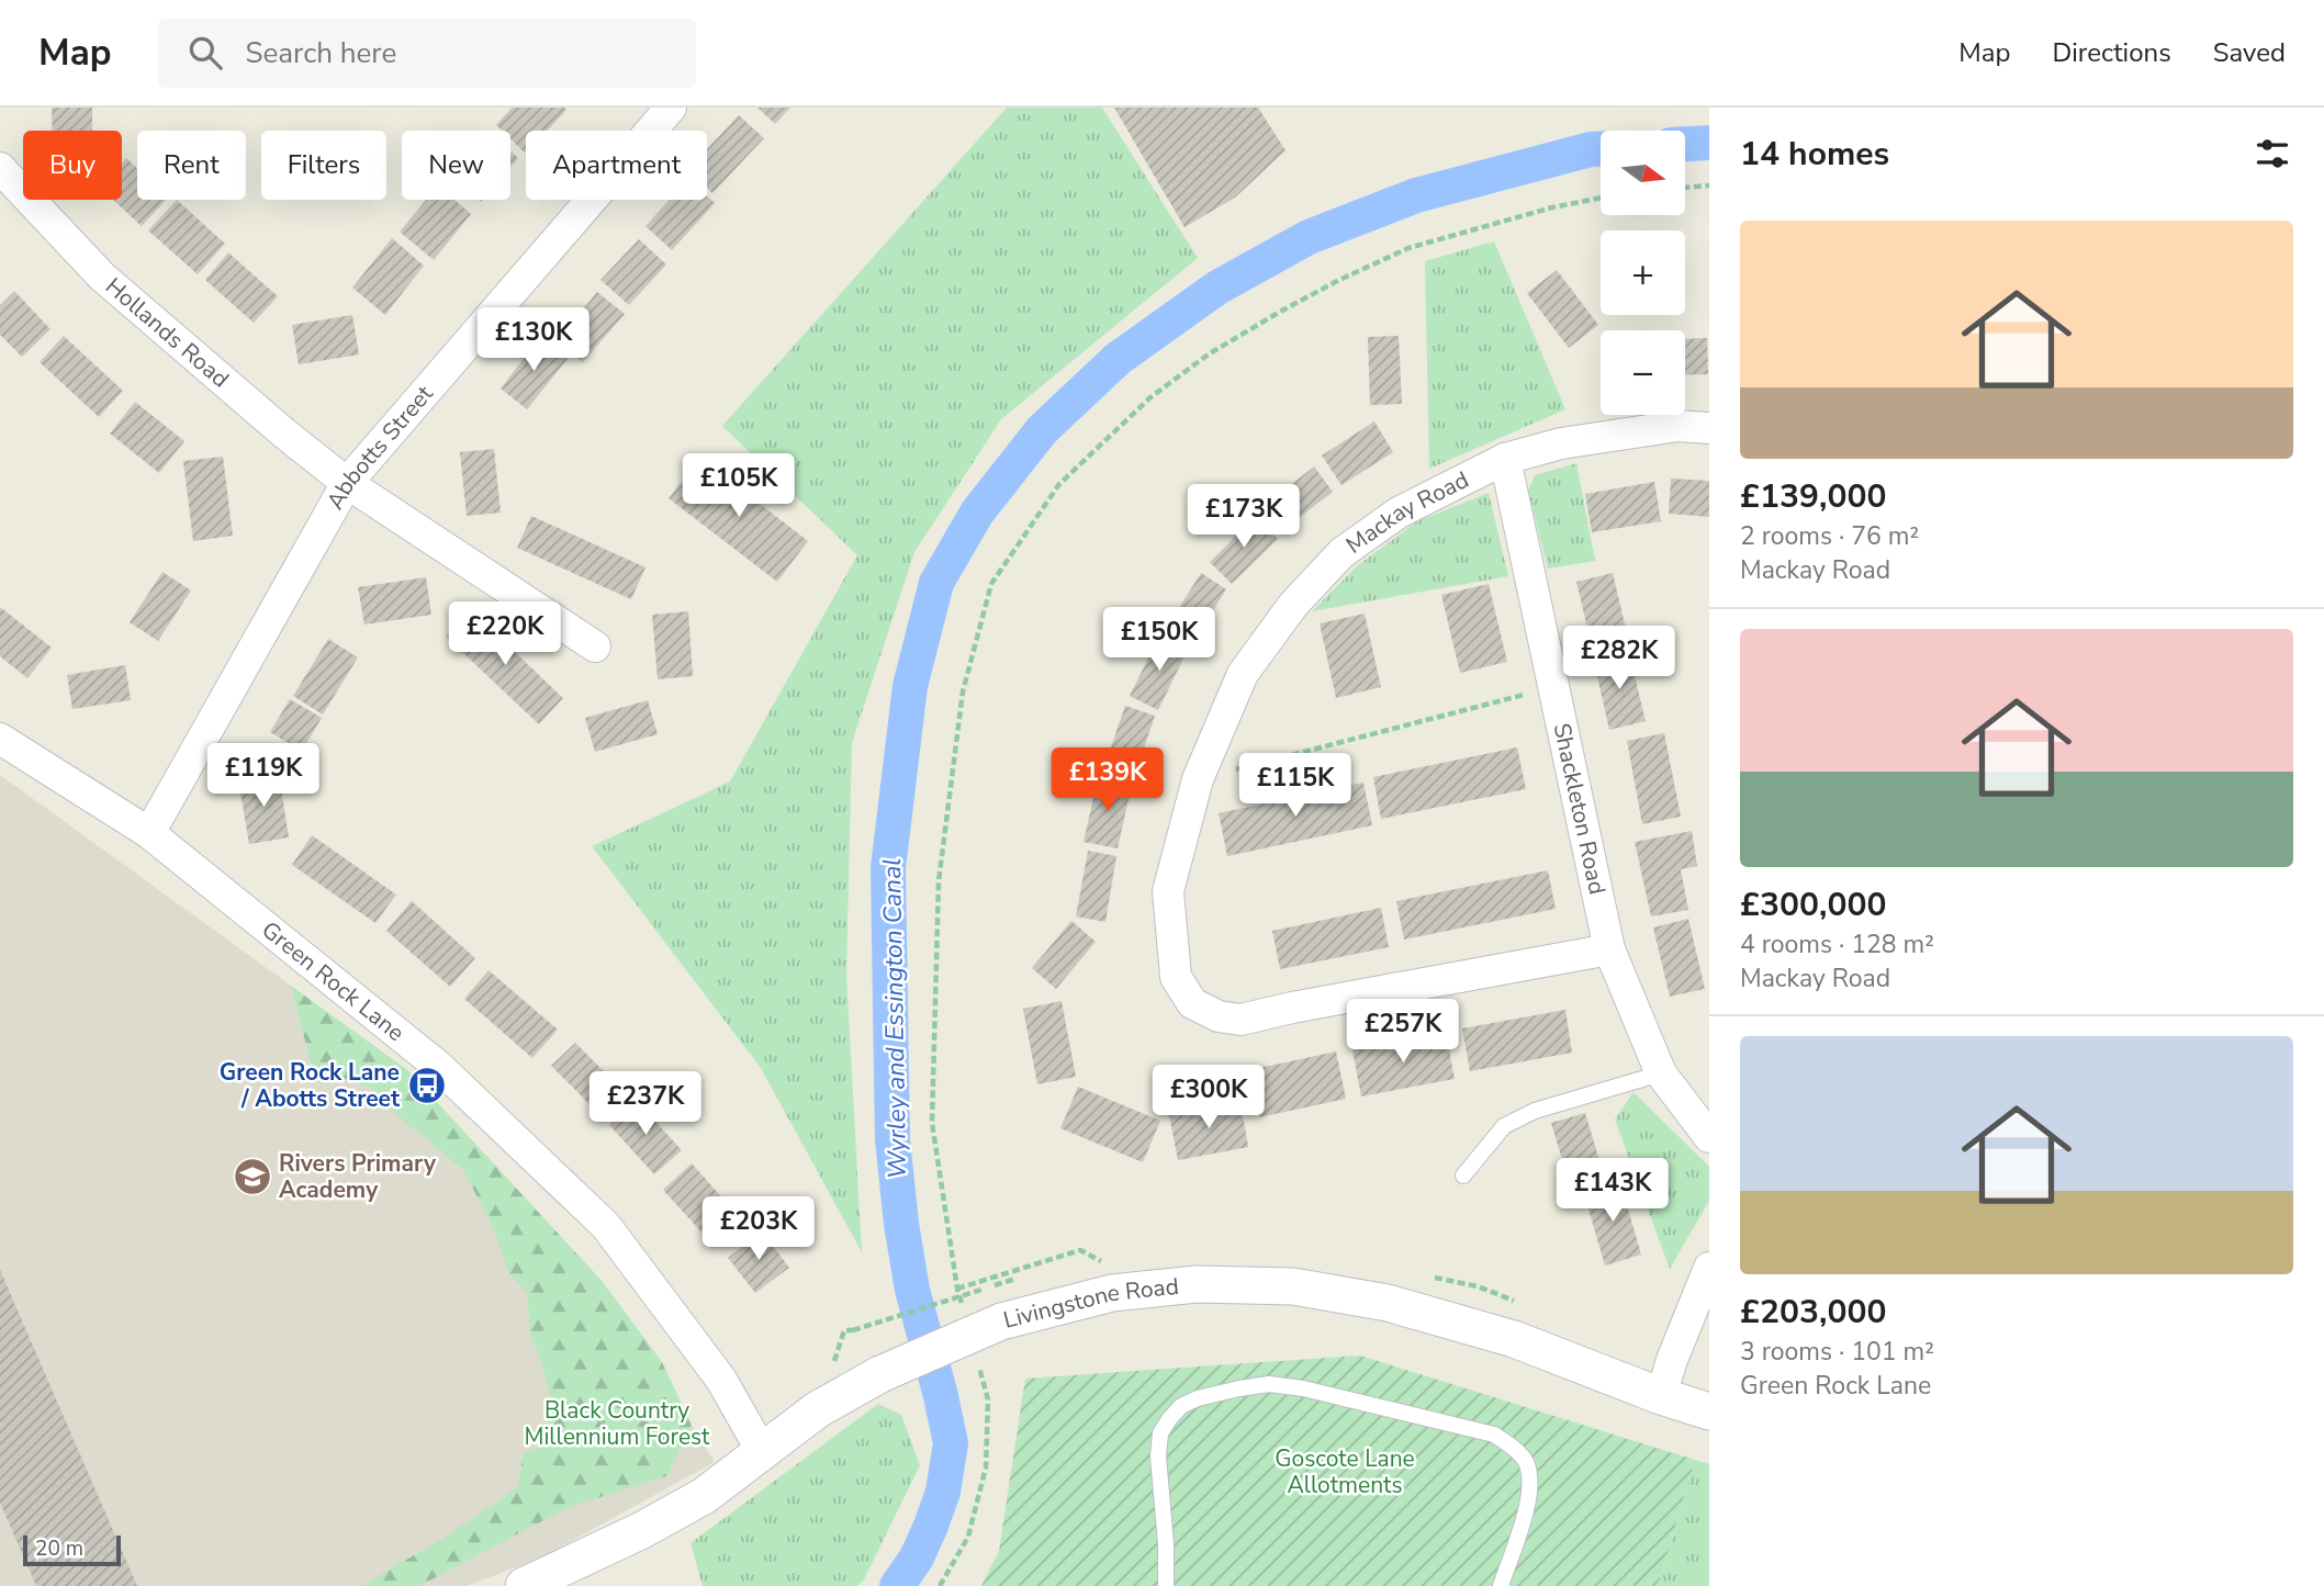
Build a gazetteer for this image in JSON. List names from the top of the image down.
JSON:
{
  "streets": {
    "street": [
      "Hollands Road",
      "Abbotts Street",
      "Mackay Road",
      "Shackleton Road",
      "Green Rock Lane",
      "Livingstone Road"
    ]
  },
  "crossings": [
    ["Hollands Road", "Abbotts Street"],
    ["Abbotts Street", "Green Rock Lane"],
    ["Mackay Road", "Shackleton Road"],
    ["Green Rock Lane", "Livingstone Road"]
  ],
  "water": ["Wyrley and Essington Canal"],
  "parks": ["Black Country Millennium Forest", "Goscote Lane Allotments"],
  "places": {
    "bus stop": ["Green Rock Lane / Abotts Street"],
    "school or university": ["Rivers Primary Academy"]
  },
  "scale_bar": "20 m",
  "north": "right",
  "page": {
    "header": "Map",
    "search": "Search here",
    "nav": ["Map", "Directions", "Saved"],
    "heading": "14 homes",
    "map_buttons": ["+", "−"],
    "chip": [
      "Buy",
      "Rent",
      "Filters",
      "New",
      "Apartment"
    ],
    "list": [
      {
        "name": "£139,000",
        "note": "2 rooms · 76 m² · Mackay Road"
      },
      {
        "name": "£300,000",
        "note": "4 rooms · 128 m² · Mackay Road"
      },
      {
        "name": "£203,000",
        "note": "3 rooms · 101 m² · Green Rock Lane"
      }
    ],
    "price": [
      "£130K",
      "£105K",
      "£173K",
      "£220K",
      "£150K",
      "£282K",
      "£119K",
      "£139K",
      "£115K",
      "£257K",
      "£300K",
      "£237K",
      "£143K",
      "£203K"
    ],
    "scale": "20 m"
  }
}
